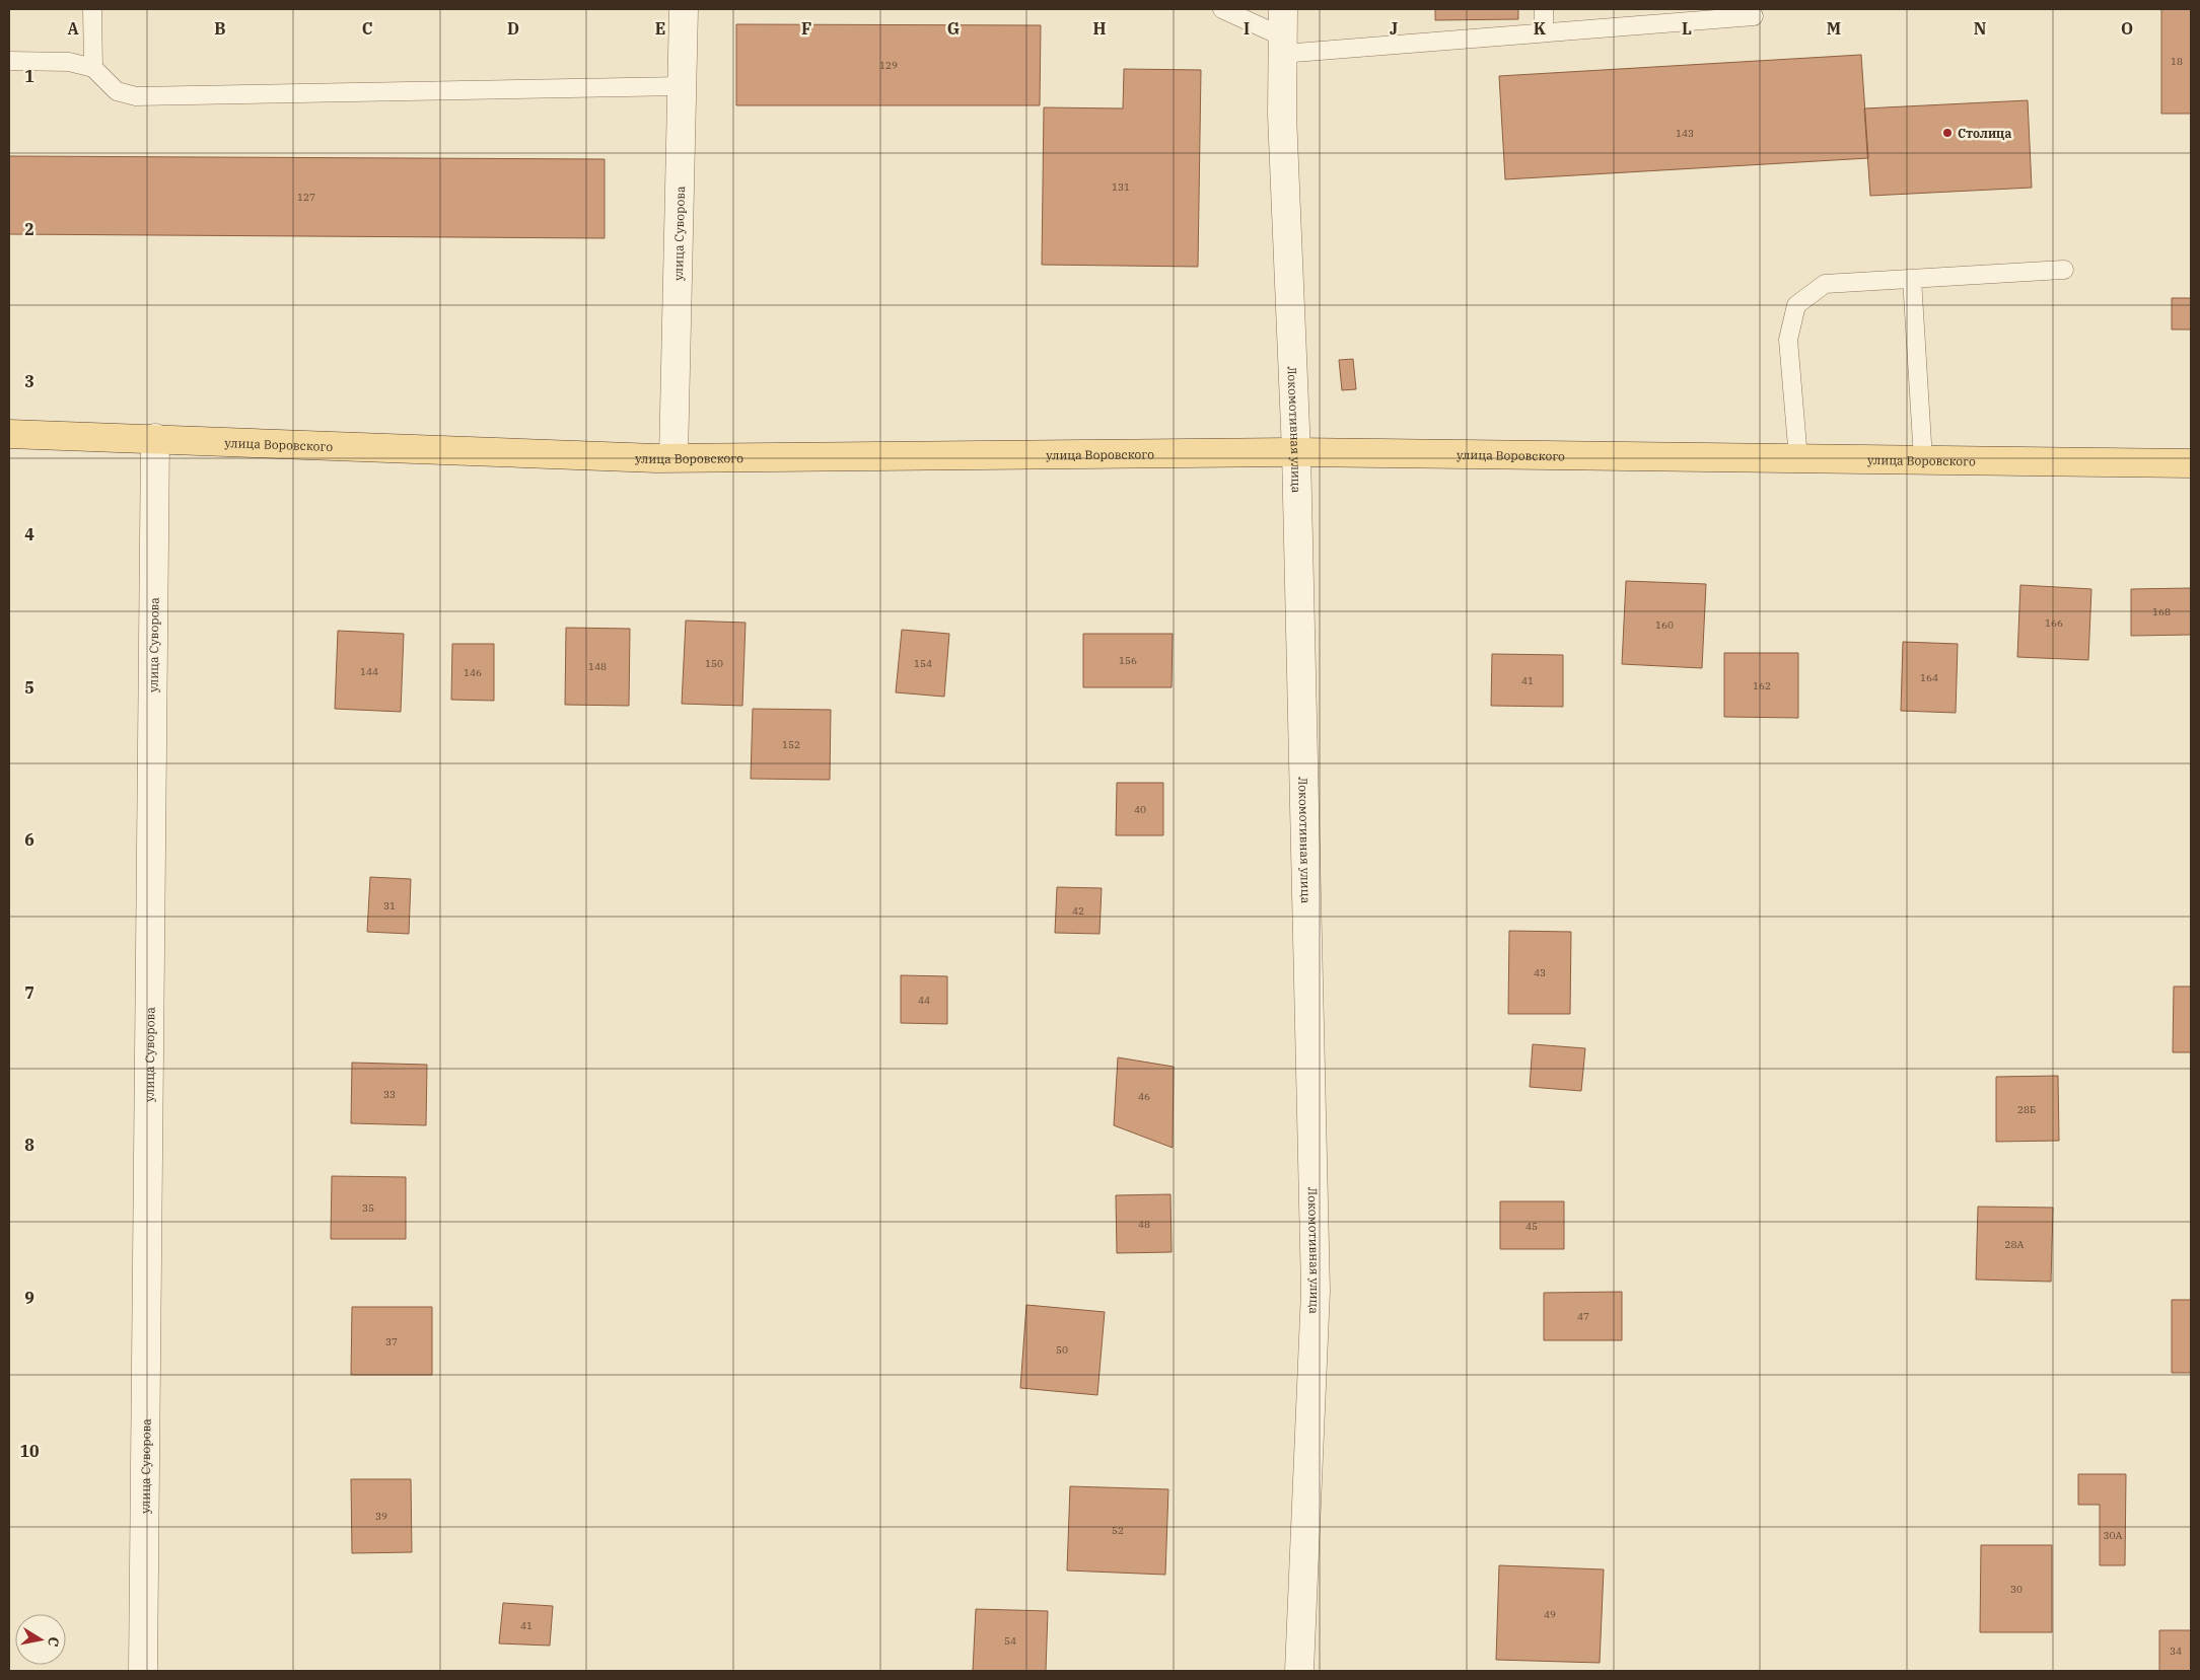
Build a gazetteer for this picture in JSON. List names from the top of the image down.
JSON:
{
  "streets": {
    "main road": ["улица Воровского"],
    "street": ["улица Суворова", "Локомотивная улица"]
  },
  "crossings": [
    ["улица Суворова", "улица Воровского"],
    ["Локомотивная улица", "улица Воровского"]
  ],
  "places": ["Столица"],
  "house_numbers": [
    "18",
    "129",
    "143",
    "131",
    "127",
    "168",
    "166",
    "160",
    "156",
    "150",
    "154",
    "148",
    "144",
    "146",
    "164",
    "41",
    "162",
    "152",
    "40",
    "31",
    "42",
    "43",
    "44",
    "33",
    "46",
    "28Б",
    "35",
    "48",
    "45",
    "28А",
    "47",
    "37",
    "50",
    "39",
    "52",
    "30А",
    "30",
    "49",
    "41",
    "54",
    "34"
  ],
  "north": "right",
  "grid": {
    "columns": [
      "A",
      "B",
      "C",
      "D",
      "E",
      "F",
      "G",
      "H",
      "I",
      "J",
      "K",
      "L",
      "M",
      "N",
      "O"
    ],
    "rows": [
      "1",
      "2",
      "3",
      "4",
      "5",
      "6",
      "7",
      "8",
      "9",
      "10"
    ]
  }
}
